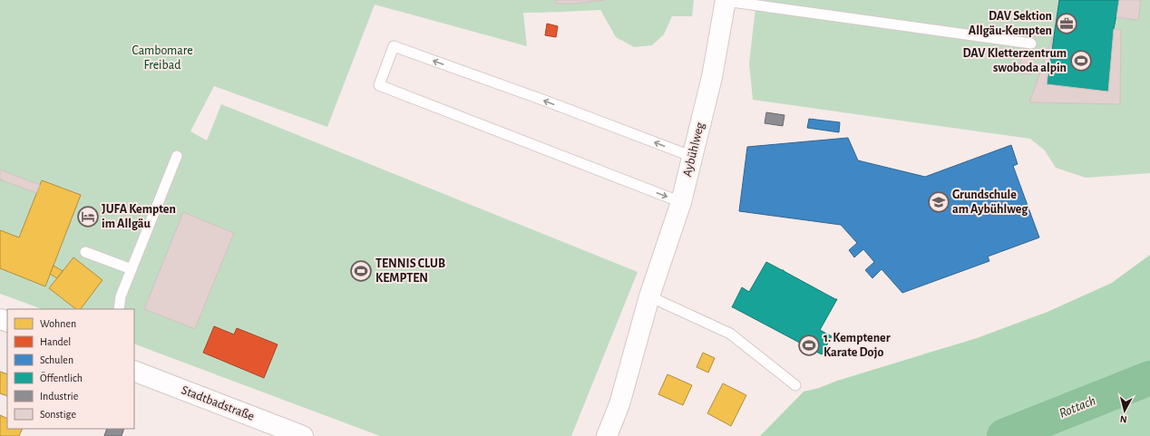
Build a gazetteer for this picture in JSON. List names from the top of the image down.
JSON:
{
  "streets": {
    "street": ["Aybühlweg", "Stadtbadstraße"]
  },
  "water": ["Rottach"],
  "parks": ["Cambomare Freibad"],
  "places": {
    "office": ["DAV Sektion Allgäu-Kempten"],
    "sports": ["DAV Kletterzentrum swoboda alpin", "TENNIS CLUB KEMPTEN", "1. Kemptener Karate Dojo"],
    "school or university": ["Grundschule am Aybühlweg"],
    "hotel": ["JUFA Kempten im Allgäu"]
  },
  "legend": [
    "Wohnen",
    "Handel",
    "Schulen",
    "Öffentlich",
    "Industrie",
    "Sonstige"
  ],
  "north": "bottom"
}
